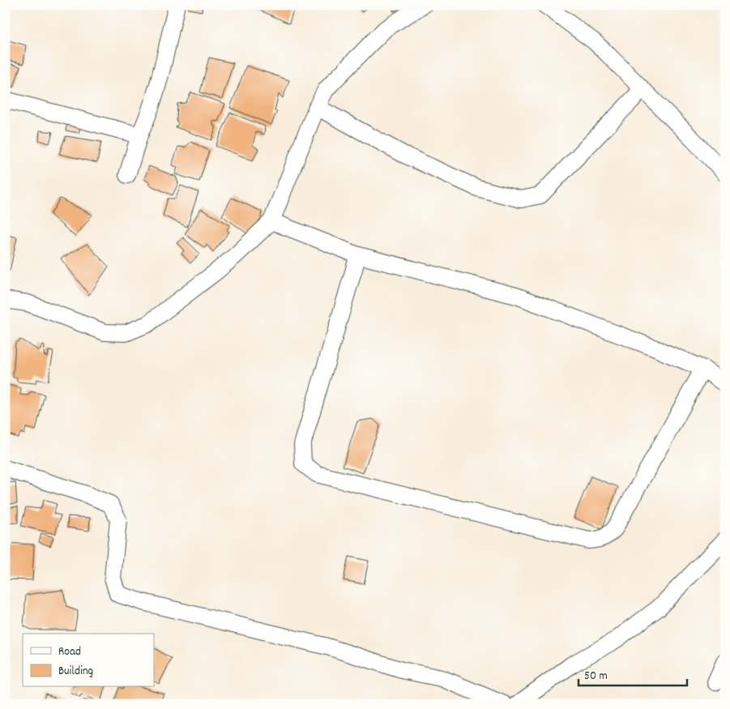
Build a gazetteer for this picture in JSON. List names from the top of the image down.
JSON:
{
  "legend": ["Road", "Building"],
  "scale_bar": "50 m"
}
